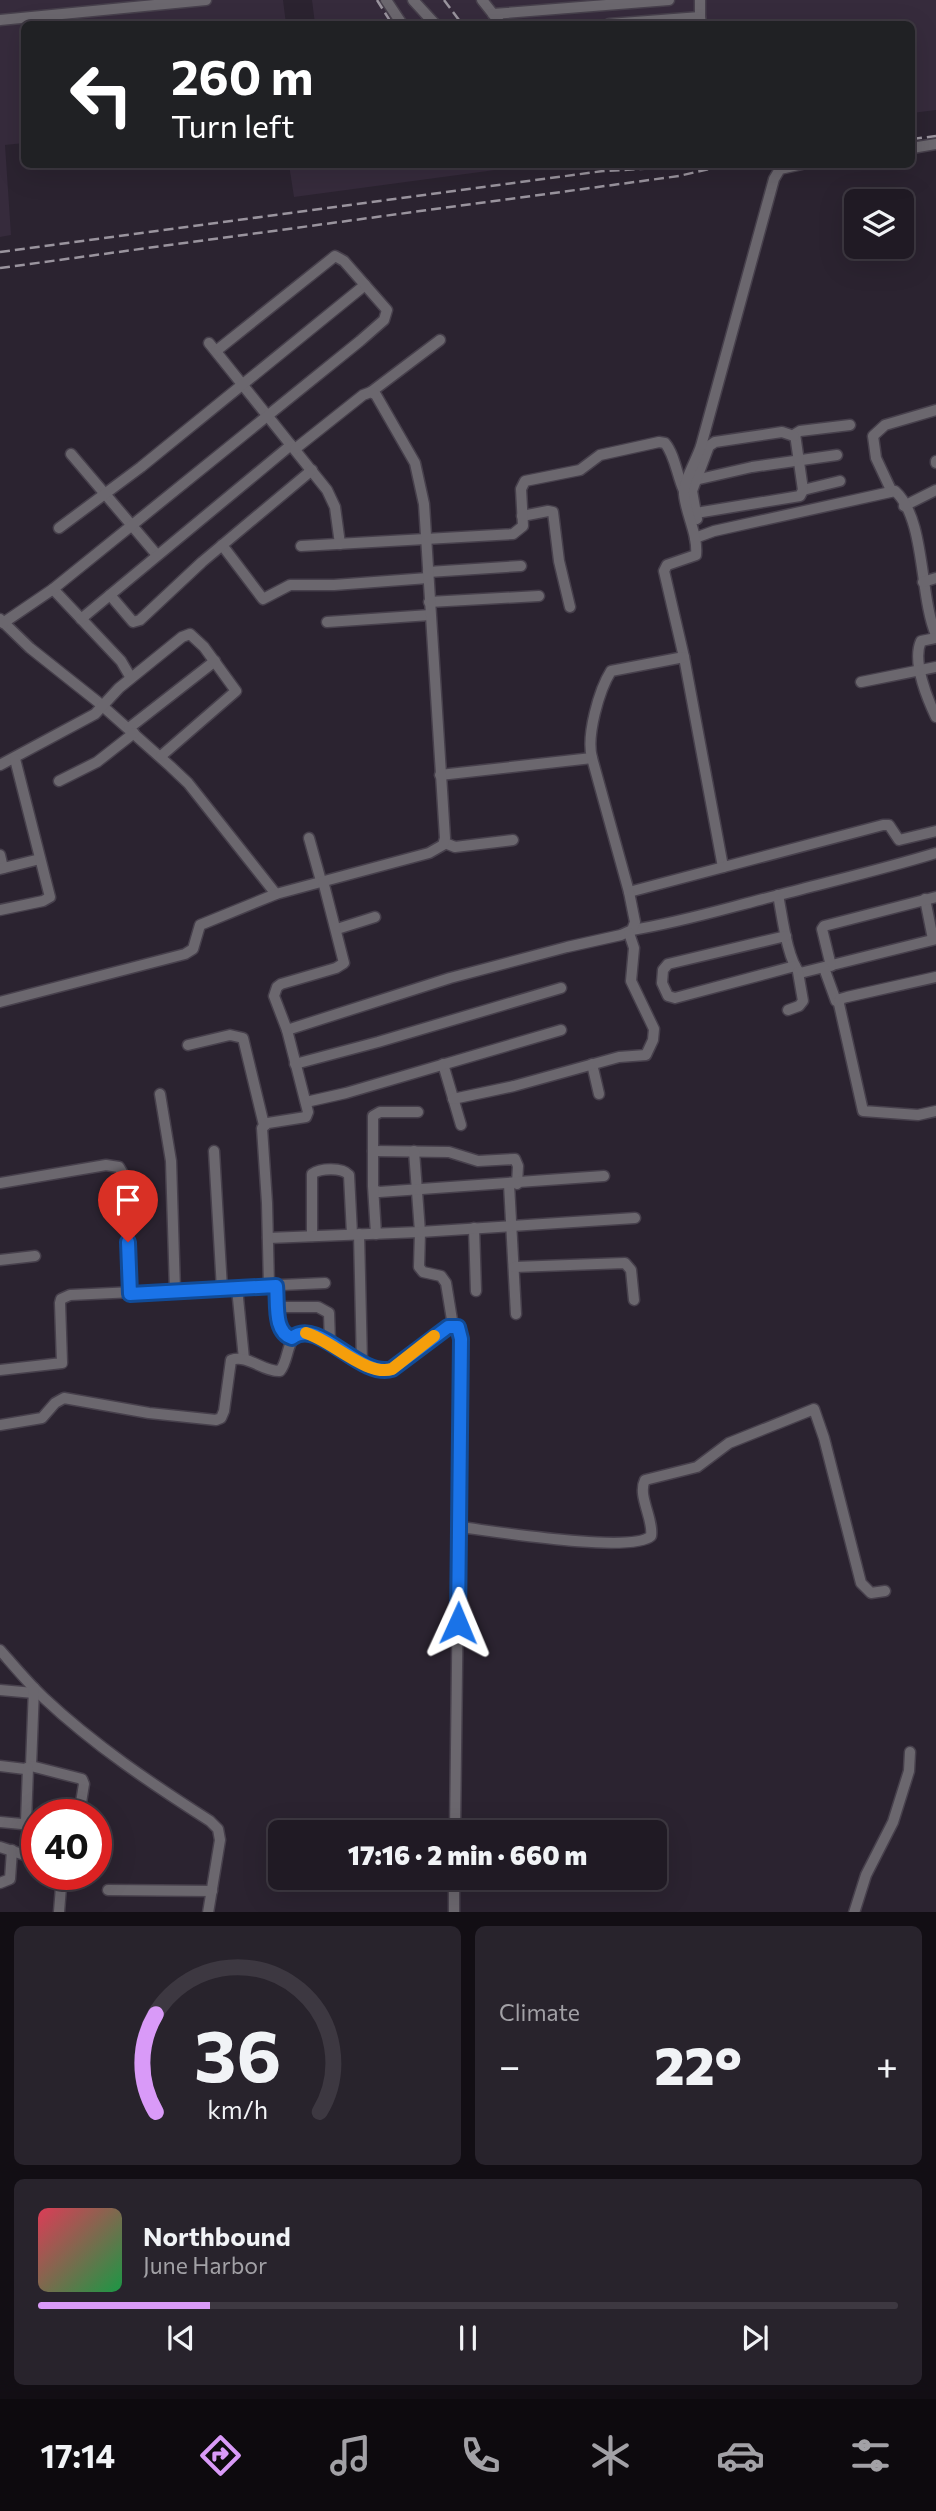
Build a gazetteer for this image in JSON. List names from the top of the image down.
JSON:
{
  "page": {
    "turn": ["260 m", "Turn left"],
    "limit": "40",
    "trip": "17:16 · 2 min · 660 m",
    "tile": "Climate",
    "heat": ["−", "22°", "+"],
    "song": ["Northbound", "June Harbor"],
    "tabs": "17:14",
    "gauge": ["36", "km/h"]
  }
}
